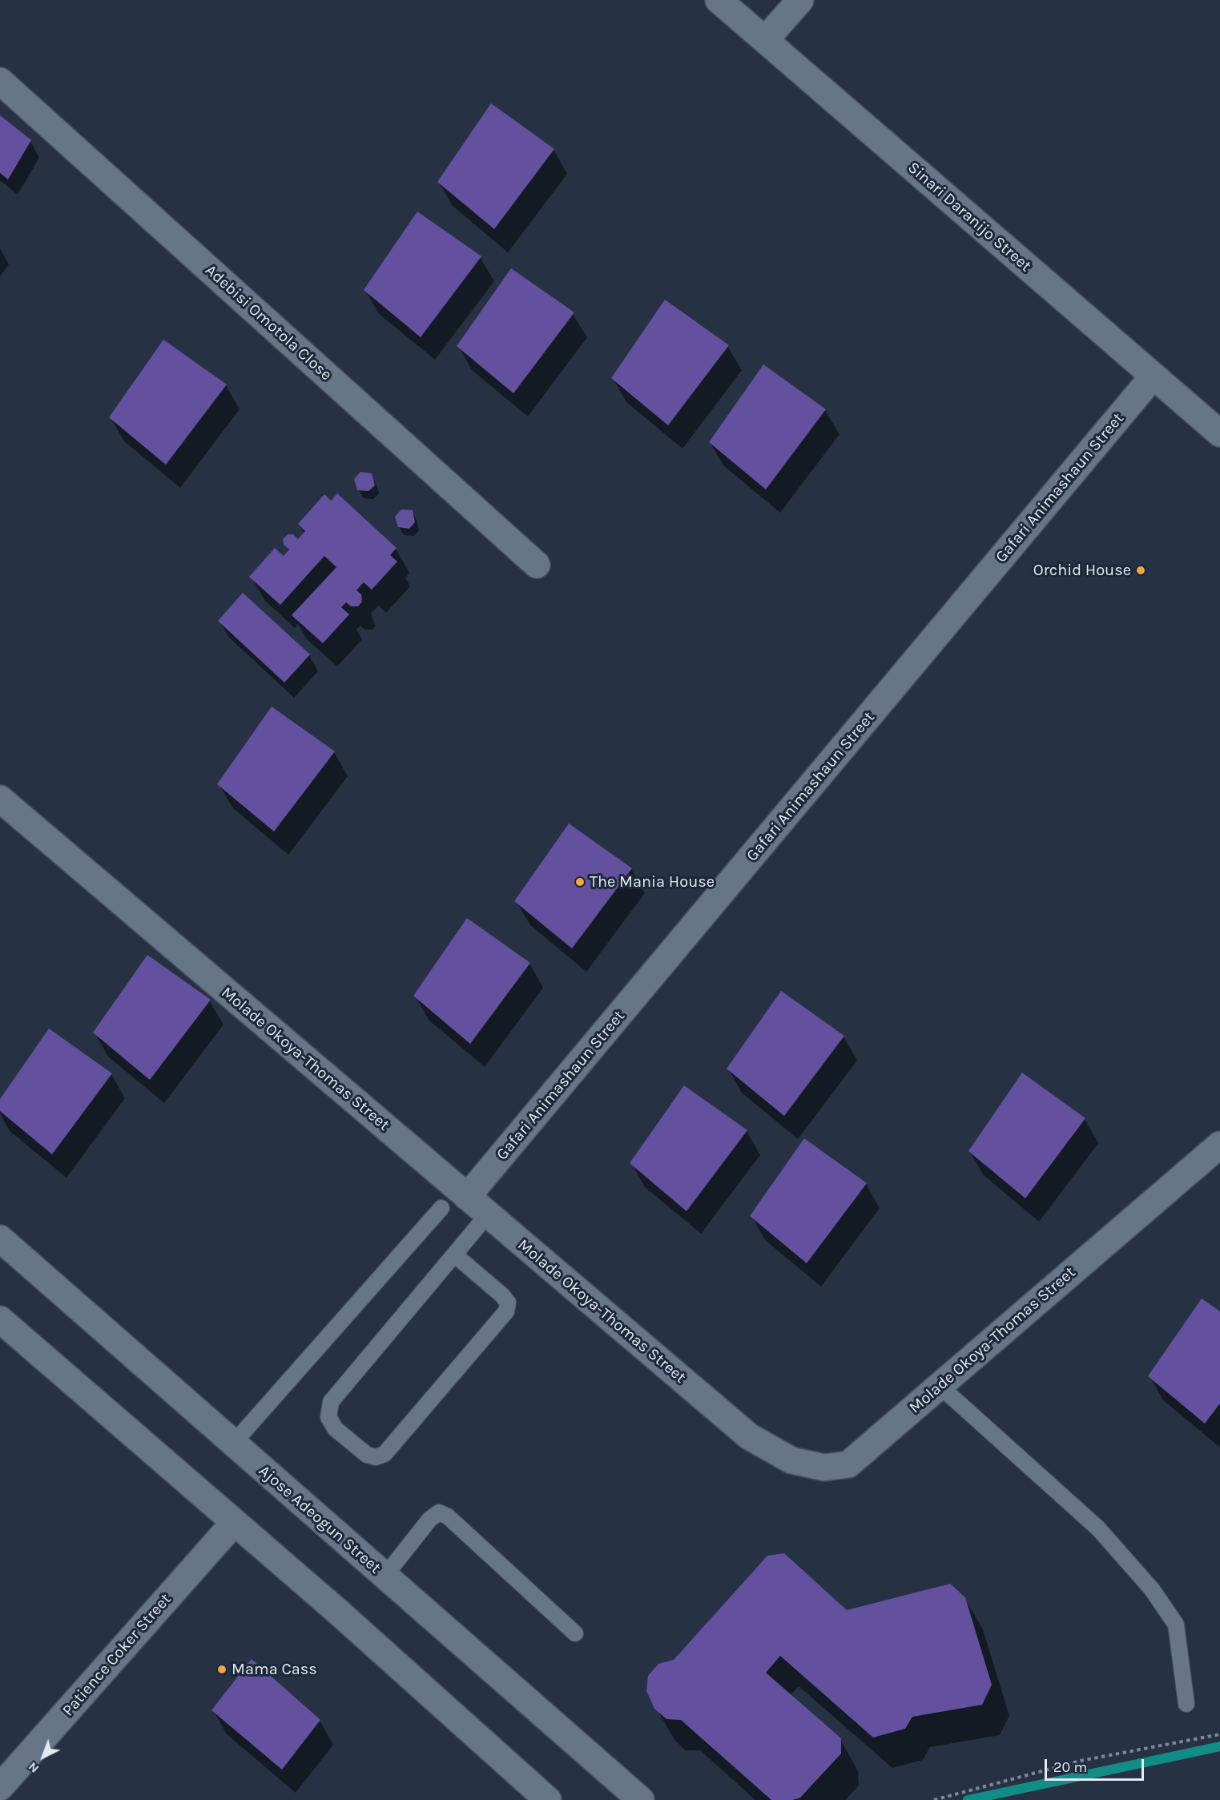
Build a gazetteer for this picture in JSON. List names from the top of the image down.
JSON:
{
  "streets": {
    "street": [
      "Sinari Daranijo Street",
      "Adebisi Omotola Close",
      "Gafari Animashaun Street",
      "Molade Okoya-Thomas Street",
      "Ajose Adeogun Street",
      "Patience Coker Street"
    ]
  },
  "crossings": [
    ["Sinari Daranijo Street", "Gafari Animashaun Street"],
    ["Gafari Animashaun Street", "Molade Okoya-Thomas Street"]
  ],
  "places": ["Orchid House", "The Mania House", "Mama Cass"],
  "scale_bar": "20 m",
  "north": "bottom left"
}
